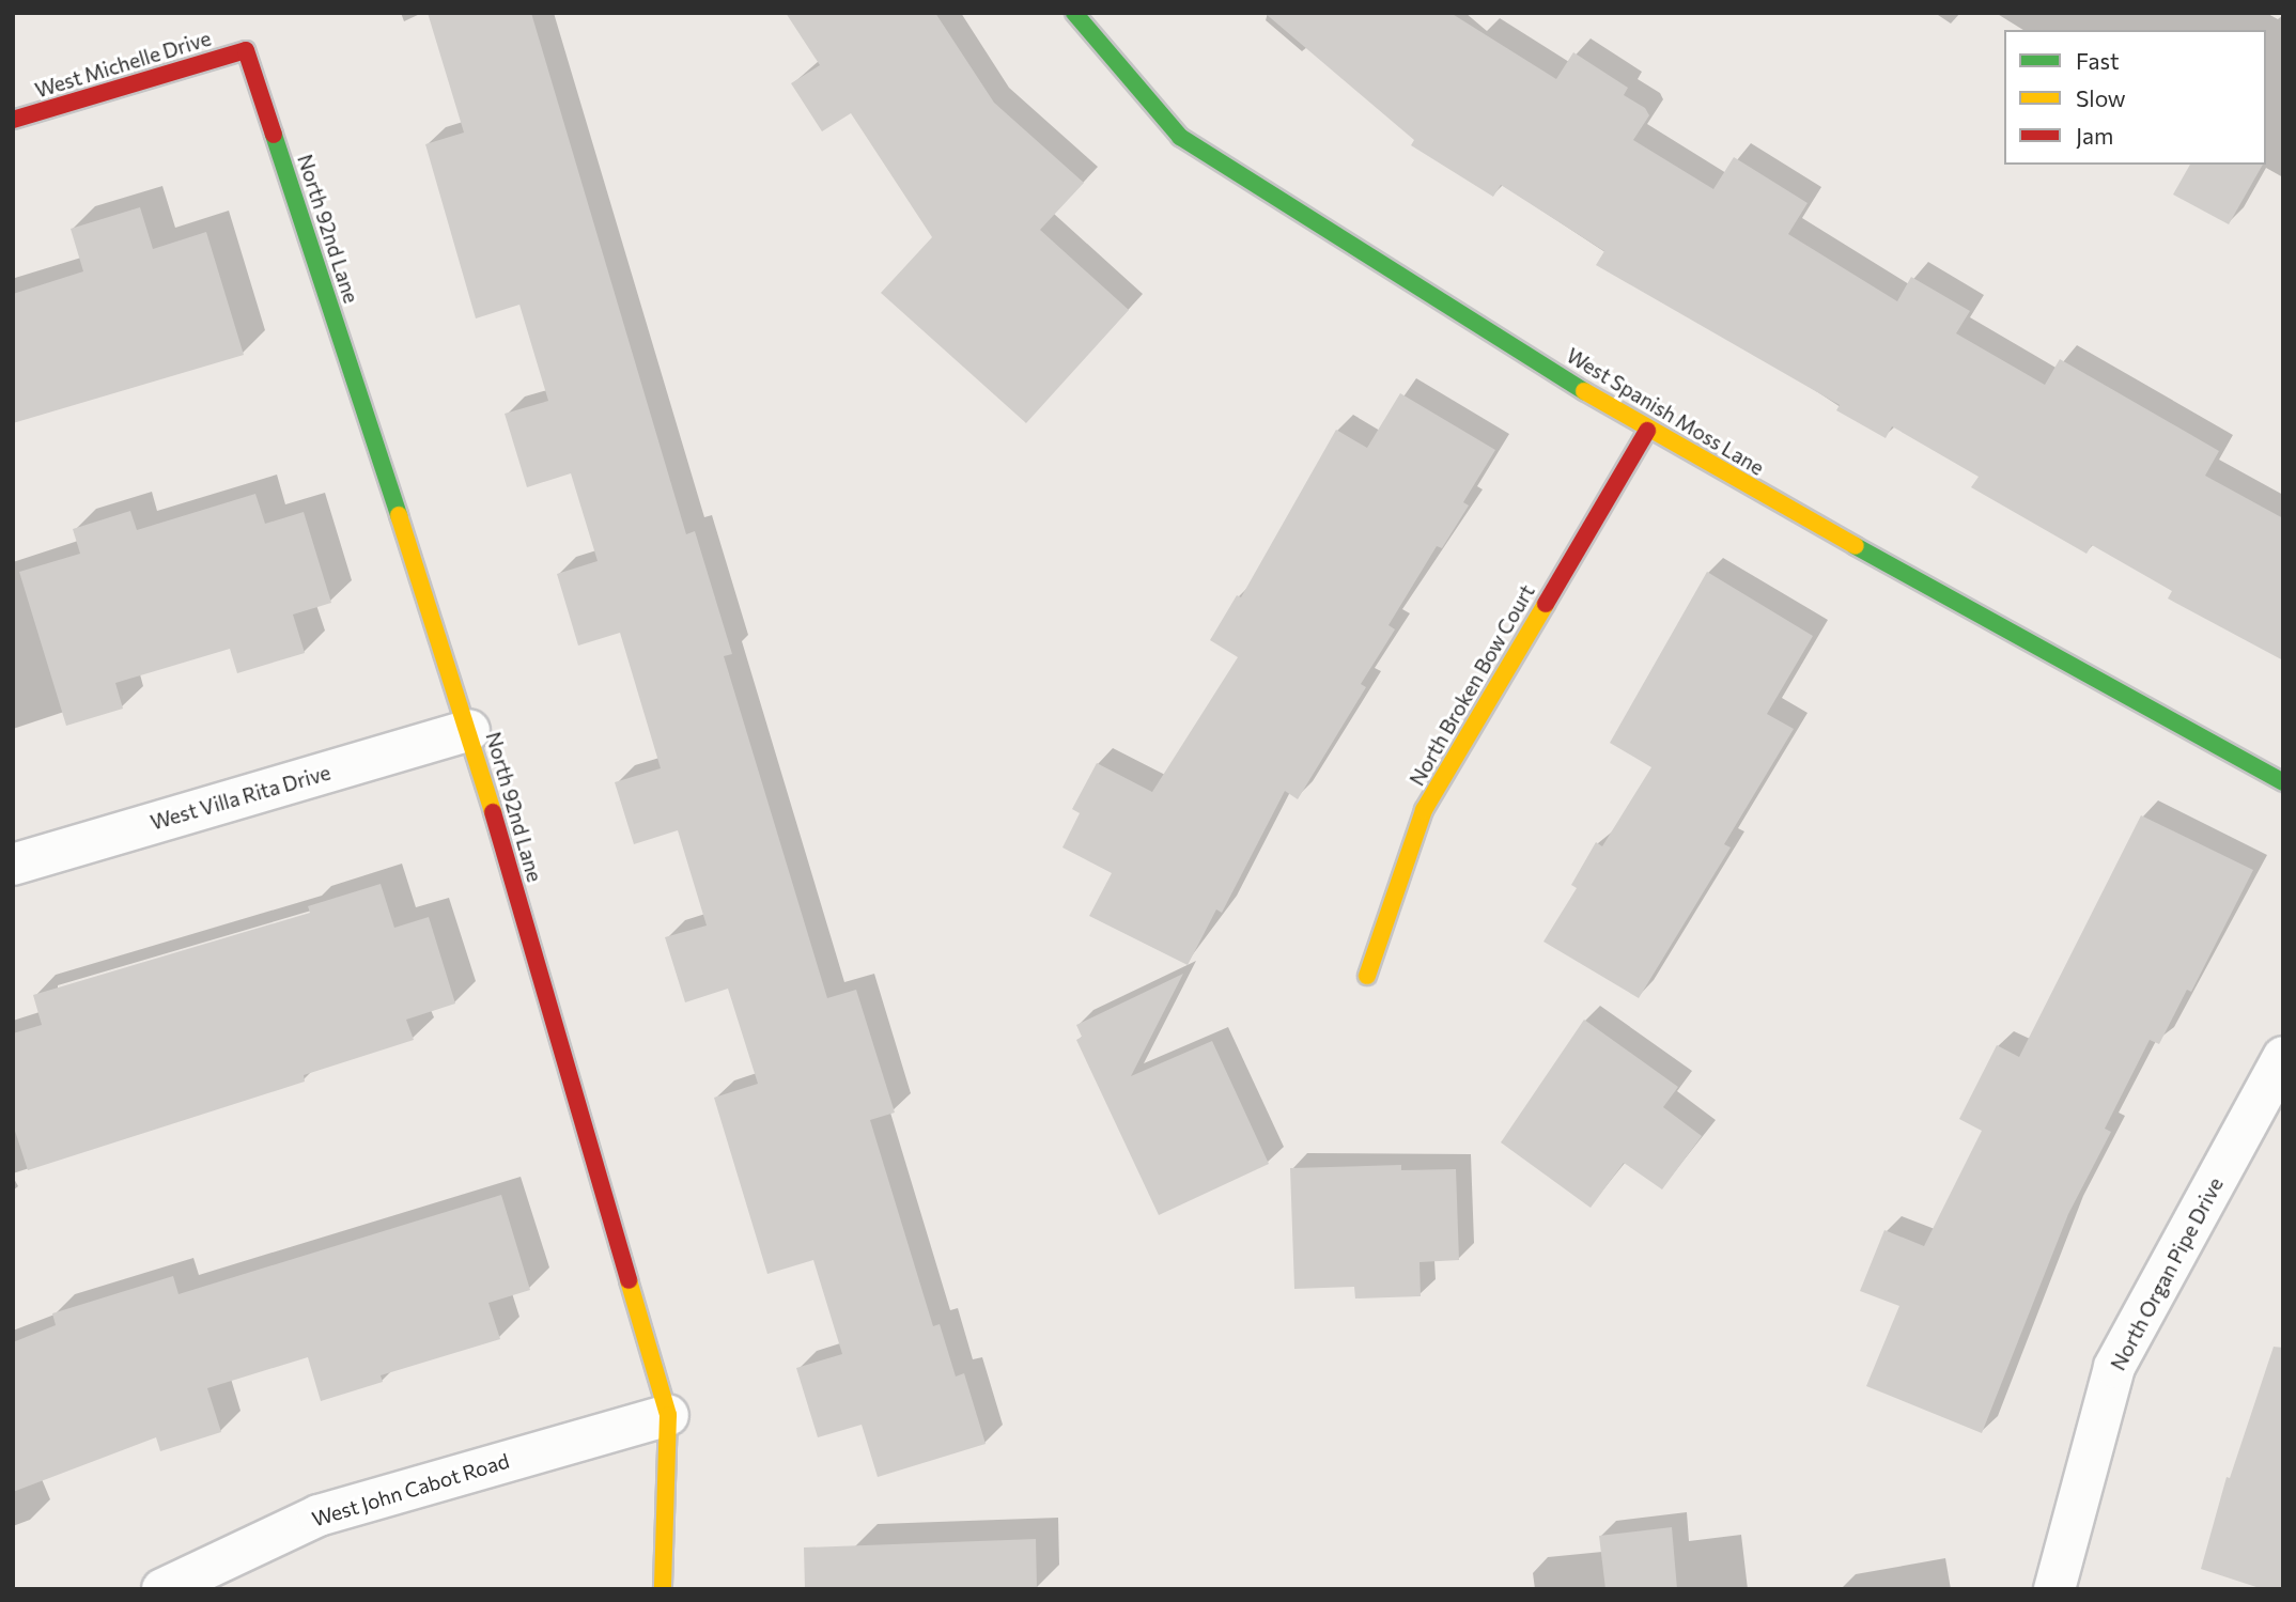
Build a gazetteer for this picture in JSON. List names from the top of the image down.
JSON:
{
  "streets": {
    "street": [
      "West Michelle Drive",
      "North 92nd Lane",
      "West Spanish Moss Lane",
      "North Broken Bow Court",
      "West Villa Rita Drive",
      "North Organ Pipe Drive",
      "West John Cabot Road"
    ]
  },
  "crossings": [
    ["West Michelle Drive", "North 92nd Lane"],
    ["North 92nd Lane", "West Villa Rita Drive"],
    ["North 92nd Lane", "West John Cabot Road"],
    ["West Spanish Moss Lane", "North Broken Bow Court"]
  ],
  "legend": ["Fast", "Slow", "Jam"]
}
